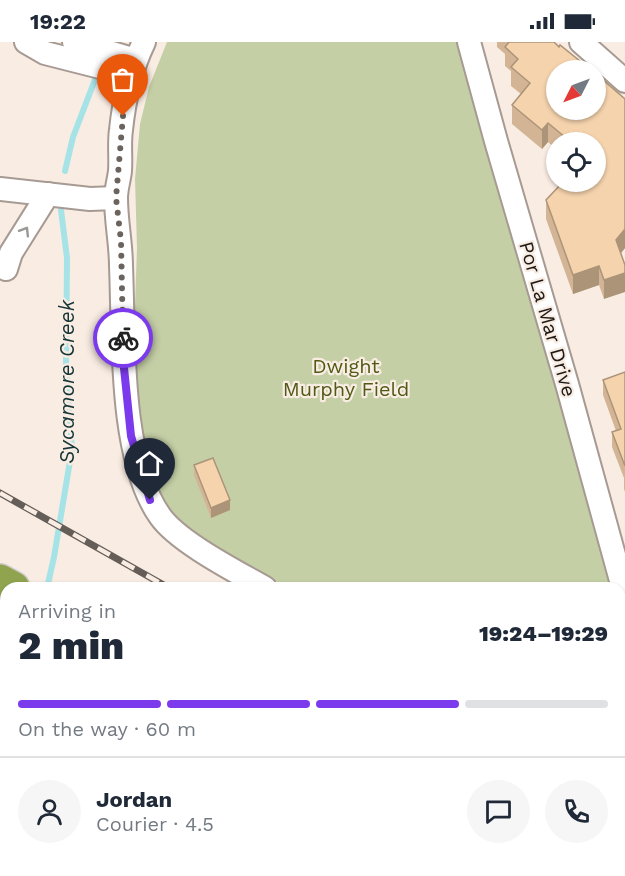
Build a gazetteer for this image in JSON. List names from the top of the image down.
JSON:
{
  "streets": {
    "street": ["Por La Mar Drive"]
  },
  "water": ["Sycamore Creek"],
  "parks": ["Dwight Murphy Field"],
  "north": "bottom left",
  "page": {
    "status": "19:22",
    "heading": ["2 min", "Arriving in", "19:24–19:29"],
    "panel": ["Jordan", "Courier · 4.5"],
    "bar": "On the way · 60 m"
  }
}
